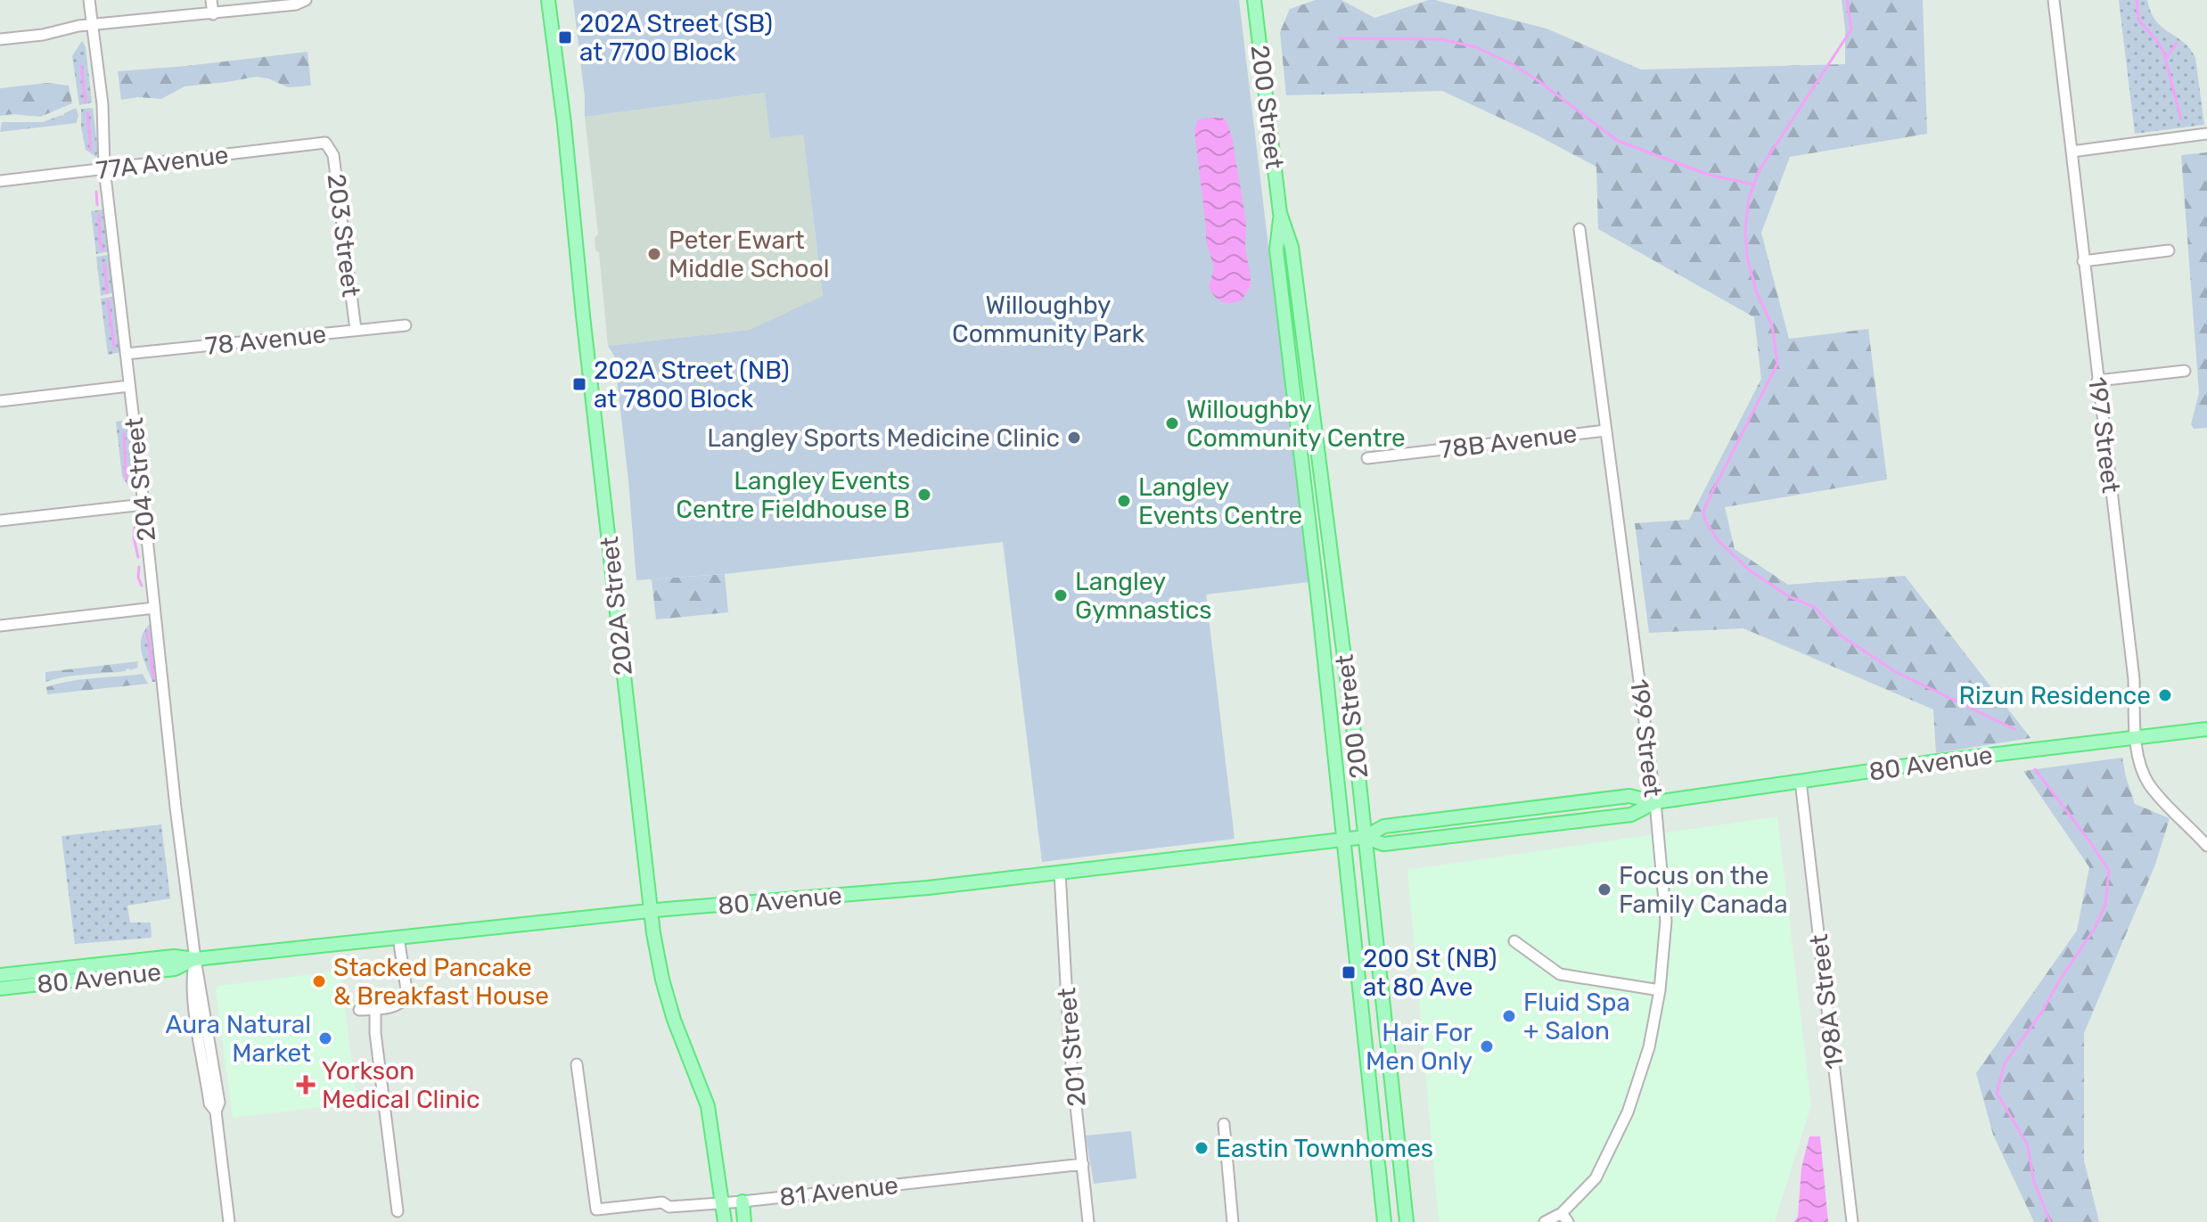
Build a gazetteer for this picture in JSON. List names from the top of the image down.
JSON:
{
  "streets": {
    "main road": ["200 Street", "202A Street", "80 Avenue"],
    "street": [
      "77A Avenue",
      "203 Street",
      "78 Avenue",
      "197 Street",
      "78B Avenue",
      "204 Street",
      "199 Street",
      "198A Street",
      "201 Street",
      "81 Avenue"
    ]
  },
  "crossings": [
    ["200 Street", "80 Avenue"],
    ["77A Avenue", "203 Street"],
    ["77A Avenue", "204 Street"],
    ["203 Street", "78 Avenue"],
    ["78 Avenue", "204 Street"],
    ["197 Street", "80 Avenue"],
    ["78B Avenue", "199 Street"],
    ["204 Street", "80 Avenue"],
    ["202A Street", "80 Avenue"],
    ["202A Street", "81 Avenue"],
    ["199 Street", "80 Avenue"],
    ["80 Avenue", "198A Street"],
    ["80 Avenue", "201 Street"],
    ["201 Street", "81 Avenue"]
  ],
  "parks": ["Willoughby Community Park"],
  "places": {
    "transit": ["202A Street (SB) at 7700 Block", "202A Street (NB) at 7800 Block", "200 St (NB) at 80 Ave"],
    "other": [
      "Peter Ewart Middle School",
      "Willoughby Community Centre",
      "Langley Sports Medicine Clinic",
      "Langley Events Centre Fieldhouse B",
      "Langley Events Centre",
      "Langley Gymnastics",
      "Rizun Residence",
      "Focus on the Family Canada",
      "Stacked Pancake & Breakfast House",
      "Fluid Spa + Salon",
      "Aura Natural Market",
      "Hair For Men Only",
      "Eastin Townhomes"
    ],
    "health": ["Yorkson Medical Clinic"]
  }
}
